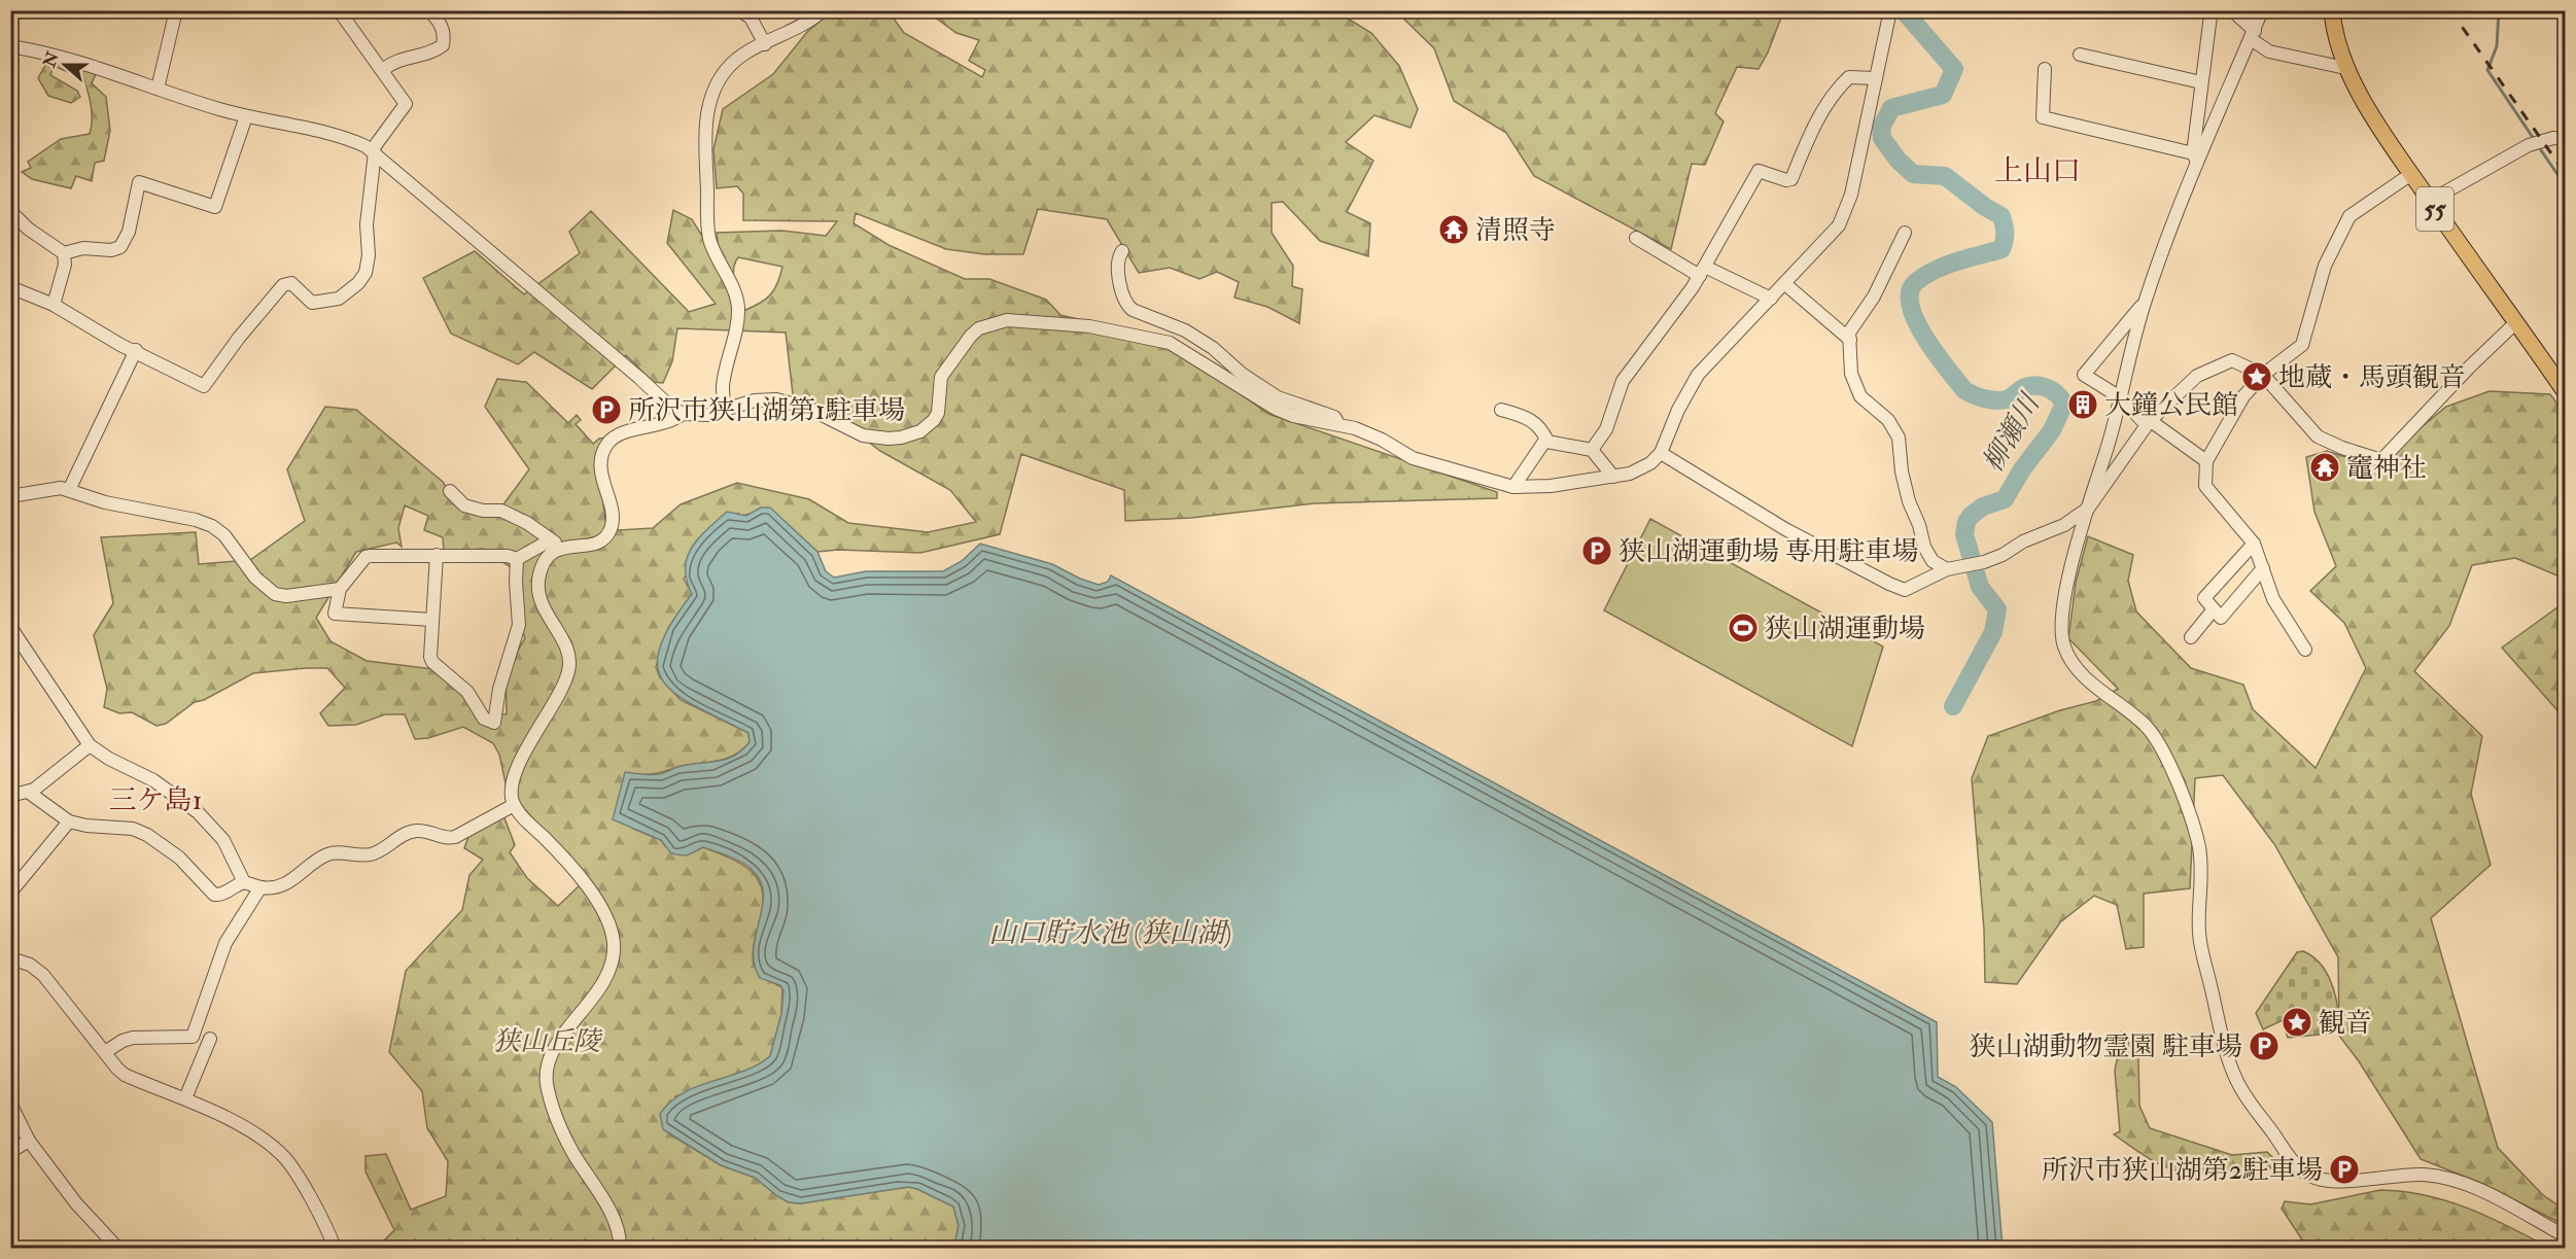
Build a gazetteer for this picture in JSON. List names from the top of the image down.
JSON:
{
  "streets": {
    "main road": ["55"]
  },
  "districts": ["上山口", "三ケ島1"],
  "water": ["柳瀬川", "山口貯水池 (狭山湖)"],
  "parks": ["狭山丘陵"],
  "places": {
    "temple": ["清照寺", "竈神社"],
    "place": ["地蔵・馬頭観音", "観音"],
    "building": ["大鐘公民館"],
    "parking": [
      "所沢市狭山湖第1駐車場",
      "狭山湖運動場 専用駐車場",
      "狭山湖動物霊園 駐車場",
      "所沢市狭山湖第2駐車場"
    ],
    "sports": ["狭山湖運動場"]
  },
  "north": "left"
}
